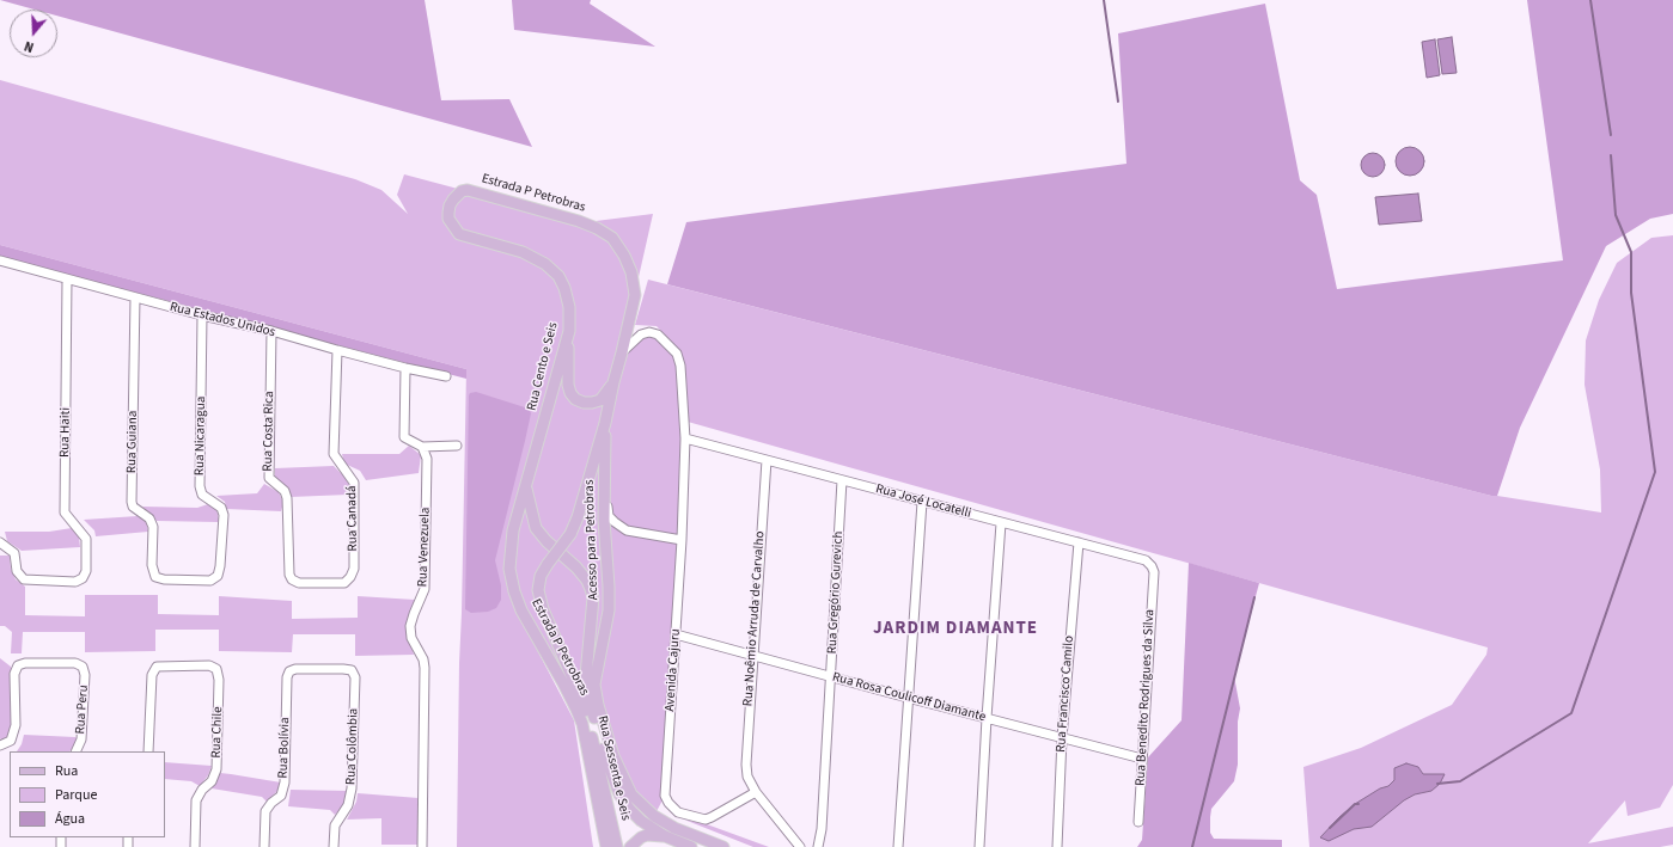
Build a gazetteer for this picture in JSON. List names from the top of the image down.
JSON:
{
  "streets": {
    "main road": [
      "Estrada P Petrobras",
      "Rua Cento e Seis",
      "Acesso para Petrobras",
      "Rua Sessenta e Seis"
    ],
    "street": [
      "Rua Estados Unidos",
      "Rua Costa Rica",
      "Rua Haiti",
      "Rua Nicaragua",
      "Rua Guiana",
      "Rua José Locatelli",
      "Rua Canadá",
      "Rua Venezuela",
      "Rua Gregório Gurevich",
      "Rua Noêmio Arruda de Carvalho",
      "Avenida Cajuru",
      "Rua Francisco Camilo",
      "Rua Rosa Coulicoff Diamante",
      "Rua Benedito Rodrigues da Silva",
      "Rua Peru",
      "Rua Chile",
      "Rua Colômbia",
      "Rua Bolívia"
    ]
  },
  "crossings": [
    ["Estrada P Petrobras", "Rua Cento e Seis"],
    ["Estrada P Petrobras", "Acesso para Petrobras"],
    ["Rua Estados Unidos", "Rua Costa Rica"],
    ["Rua Estados Unidos", "Rua Haiti"],
    ["Rua Estados Unidos", "Rua Nicaragua"],
    ["Rua Estados Unidos", "Rua Guiana"],
    ["Rua Estados Unidos", "Rua Canadá"],
    ["Rua Costa Rica", "Rua Canadá"],
    ["Rua Nicaragua", "Rua Guiana"],
    ["Rua José Locatelli", "Rua Gregório Gurevich"],
    ["Rua José Locatelli", "Rua Noêmio Arruda de Carvalho"],
    ["Rua José Locatelli", "Avenida Cajuru"],
    ["Rua José Locatelli", "Rua Francisco Camilo"],
    ["Rua José Locatelli", "Rua Benedito Rodrigues da Silva"],
    ["Acesso para Petrobras", "Avenida Cajuru"],
    ["Acesso para Petrobras", "Rua Sessenta e Seis"],
    ["Rua Gregório Gurevich", "Rua Rosa Coulicoff Diamante"],
    ["Rua Noêmio Arruda de Carvalho", "Avenida Cajuru"],
    ["Rua Noêmio Arruda de Carvalho", "Rua Rosa Coulicoff Diamante"],
    ["Avenida Cajuru", "Rua Rosa Coulicoff Diamante"],
    ["Rua Francisco Camilo", "Rua Rosa Coulicoff Diamante"],
    ["Rua Rosa Coulicoff Diamante", "Rua Benedito Rodrigues da Silva"],
    ["Rua Colômbia", "Rua Bolívia"]
  ],
  "districts": ["JARDIM DIAMANTE"],
  "legend": ["Rua", "Parque", "Água"],
  "north": "bottom"
}
